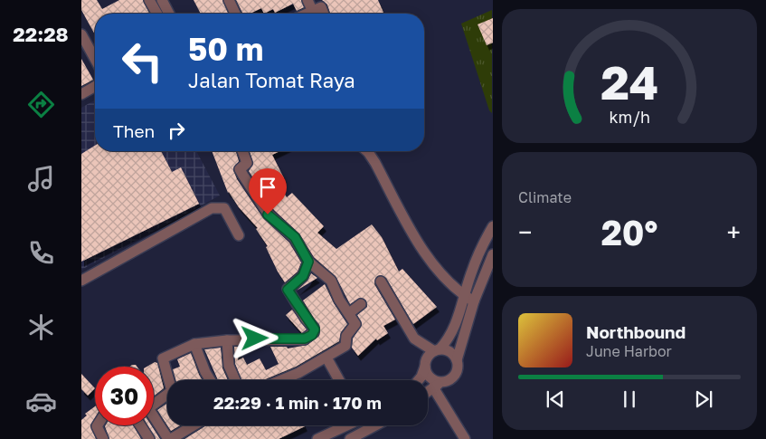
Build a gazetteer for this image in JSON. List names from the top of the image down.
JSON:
{
  "page": {
    "tabs": "22:28",
    "turn": ["50 m", "Jalan Tomat Raya"],
    "then": "Then",
    "tile": "Climate",
    "heat": ["−", "20°", "+"],
    "song": ["Northbound", "June Harbor"],
    "limit": "30",
    "trip": "22:29 · 1 min · 170 m",
    "gauge": ["24", "km/h"]
  }
}
